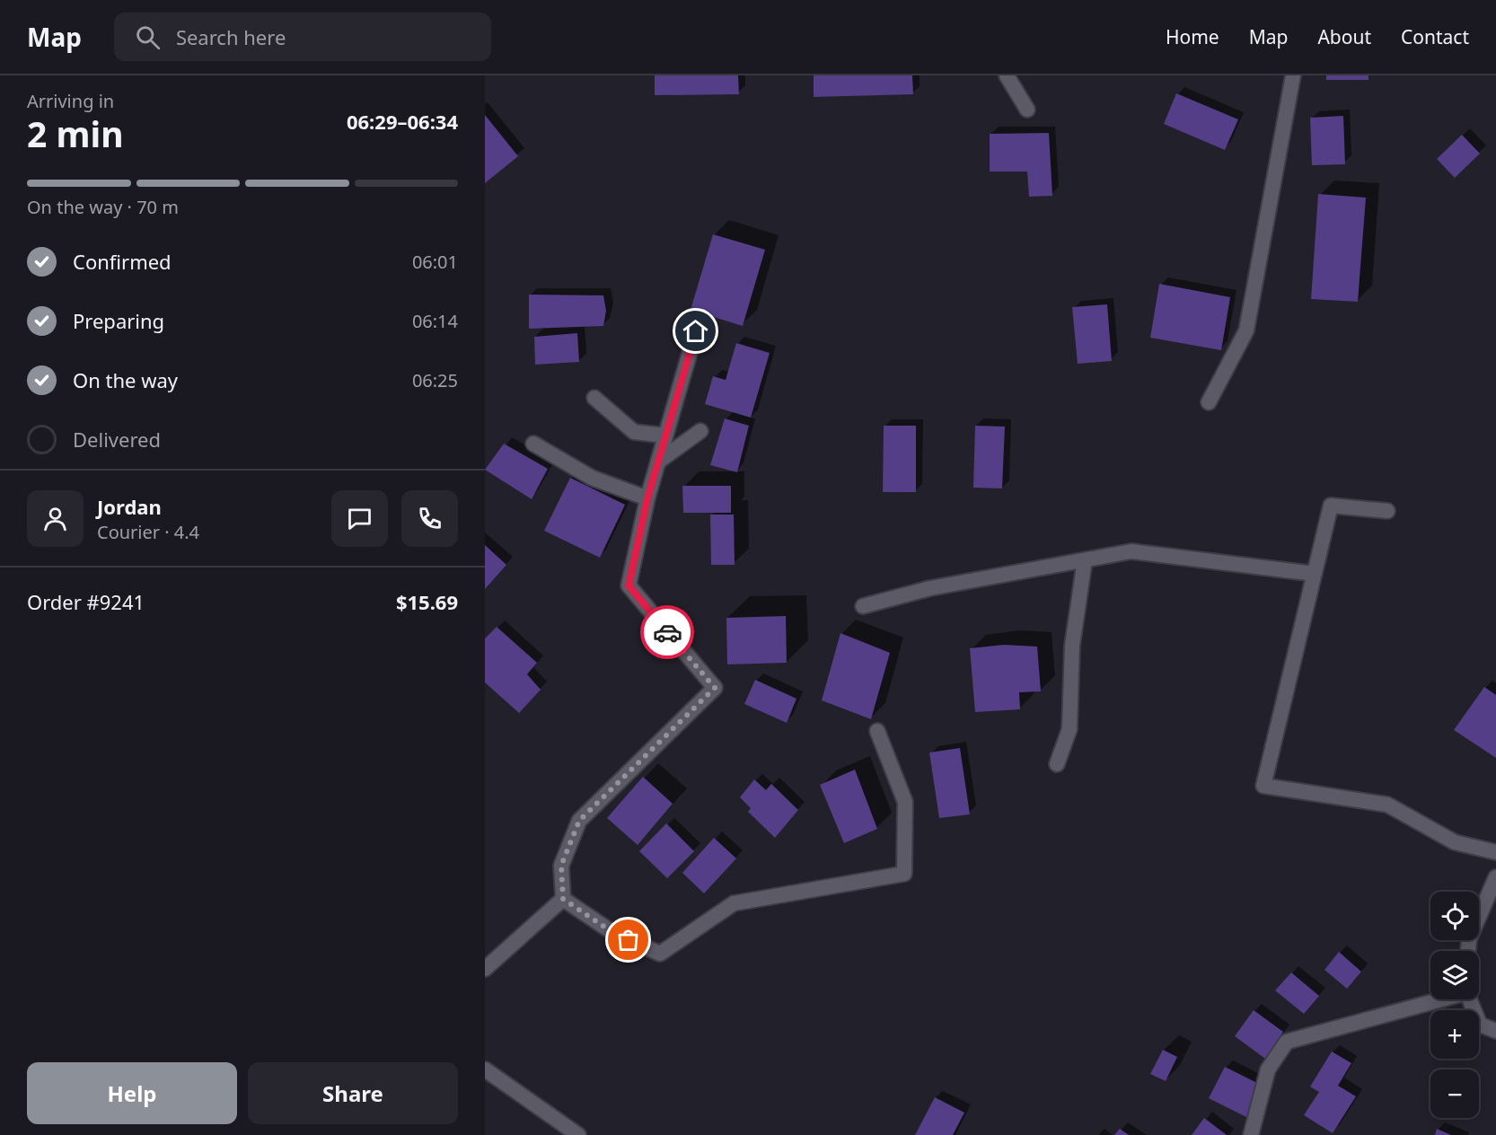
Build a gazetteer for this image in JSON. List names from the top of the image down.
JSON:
{
  "page": {
    "header": "Map",
    "search": "Search here",
    "nav": [
      "Home",
      "Map",
      "About",
      "Contact"
    ],
    "heading": ["2 min", "Arriving in", "06:29–06:34"],
    "panel": [
      "Jordan",
      "Courier · 4.4",
      "Order #9241",
      "$15.69"
    ],
    "bar": "On the way · 70 m",
    "list": [
      ["Confirmed", "06:01"],
      ["Preparing", "06:14"],
      ["On the way", "06:25"],
      "Delivered"
    ],
    "map_buttons": ["+", "−"],
    "buttons": ["Help", "Share"]
  }
}
